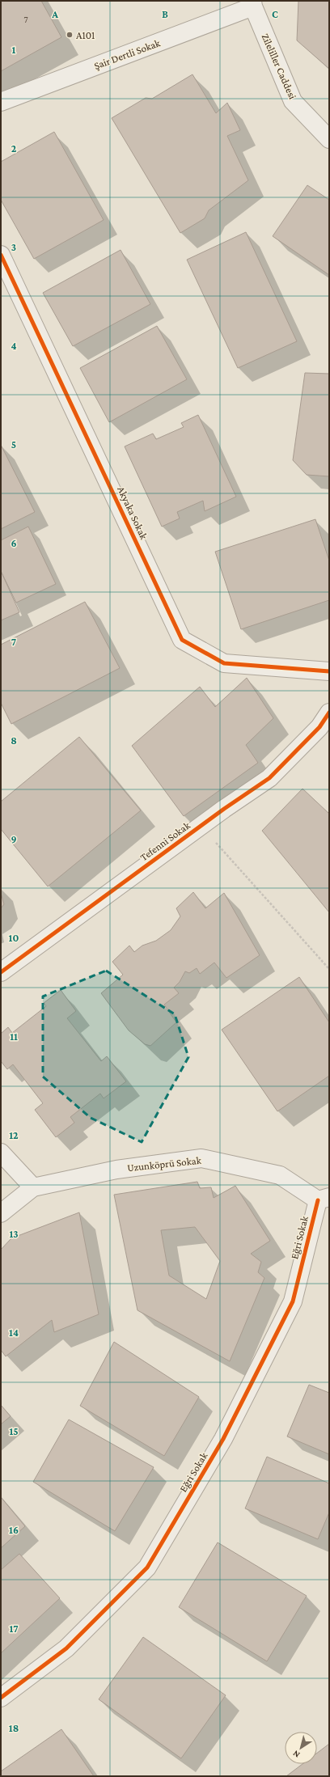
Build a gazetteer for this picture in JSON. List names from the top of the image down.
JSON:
{
  "streets": {
    "street": [
      "Şair Dertli Sokak",
      "Zileliller Caddesi",
      "Akyaka Sokak",
      "Tefenni Sokak",
      "Uzunköprü Sokak",
      "Eğri Sokak"
    ]
  },
  "crossings": [
    ["Şair Dertli Sokak", "Zileliller Caddesi"],
    ["Uzunköprü Sokak", "Eğri Sokak"]
  ],
  "places": ["A101"],
  "house_numbers": ["7"],
  "north": "bottom left",
  "grid": {
    "columns": ["A", "B", "C"],
    "rows": [
      "1",
      "2",
      "3",
      "4",
      "5",
      "6",
      "7",
      "8",
      "9",
      "10",
      "11",
      "12",
      "13",
      "14",
      "15",
      "16",
      "17",
      "18"
    ]
  }
}
